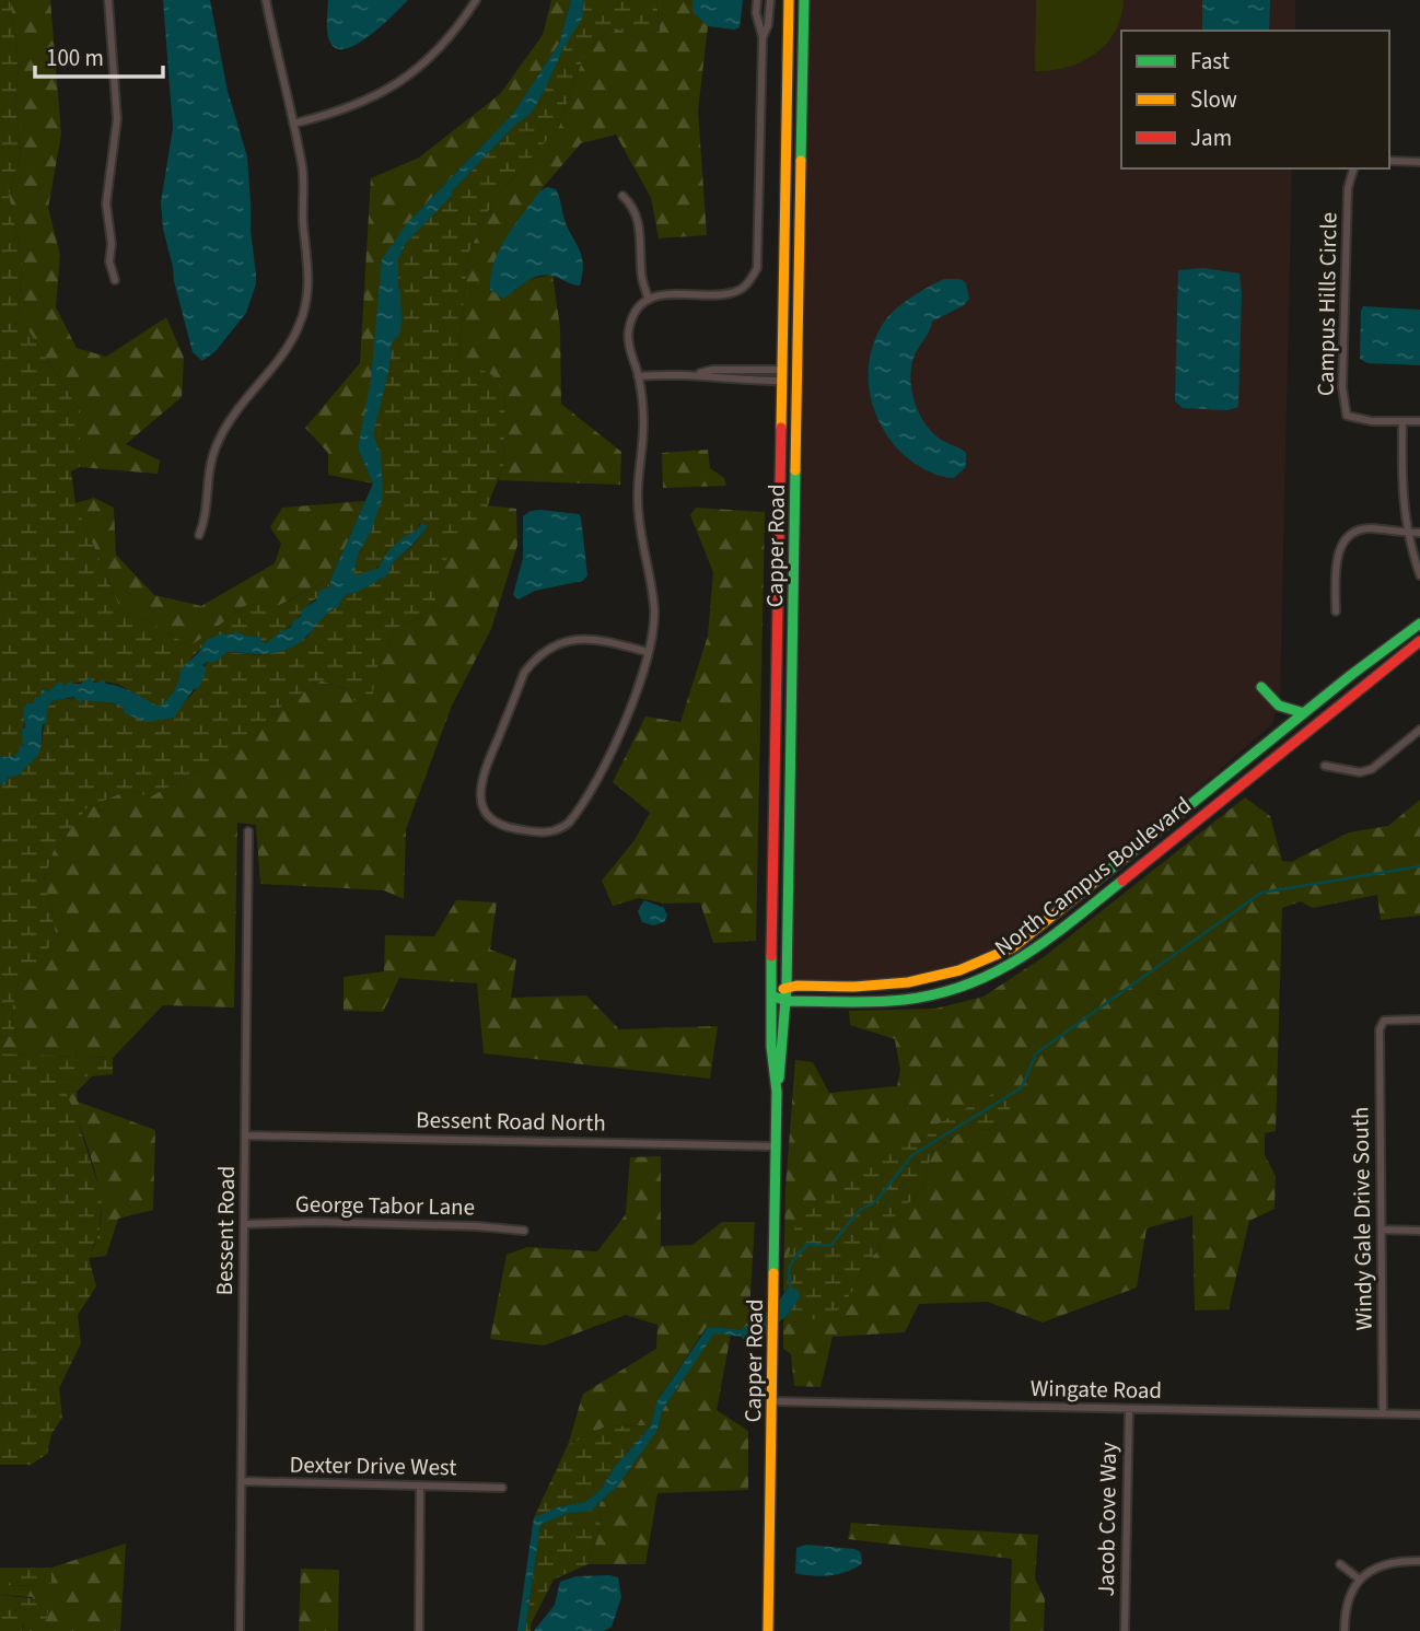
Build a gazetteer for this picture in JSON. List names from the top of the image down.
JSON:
{
  "streets": {
    "street": [
      "Campus Hills Circle",
      "Capper Road",
      "North Campus Boulevard",
      "Bessent Road North",
      "George Tabor Lane",
      "Windy Gale Drive South",
      "Bessent Road",
      "Wingate Road",
      "Dexter Drive West",
      "Jacob Cove Way"
    ]
  },
  "crossings": [
    ["Capper Road", "North Campus Boulevard"],
    ["Capper Road", "Bessent Road North"],
    ["Capper Road", "Wingate Road"],
    ["Bessent Road North", "Bessent Road"],
    ["George Tabor Lane", "Bessent Road"],
    ["Windy Gale Drive South", "Wingate Road"],
    ["Bessent Road", "Dexter Drive West"],
    ["Wingate Road", "Jacob Cove Way"]
  ],
  "legend": ["Fast", "Slow", "Jam"],
  "scale_bar": "100 m"
}
